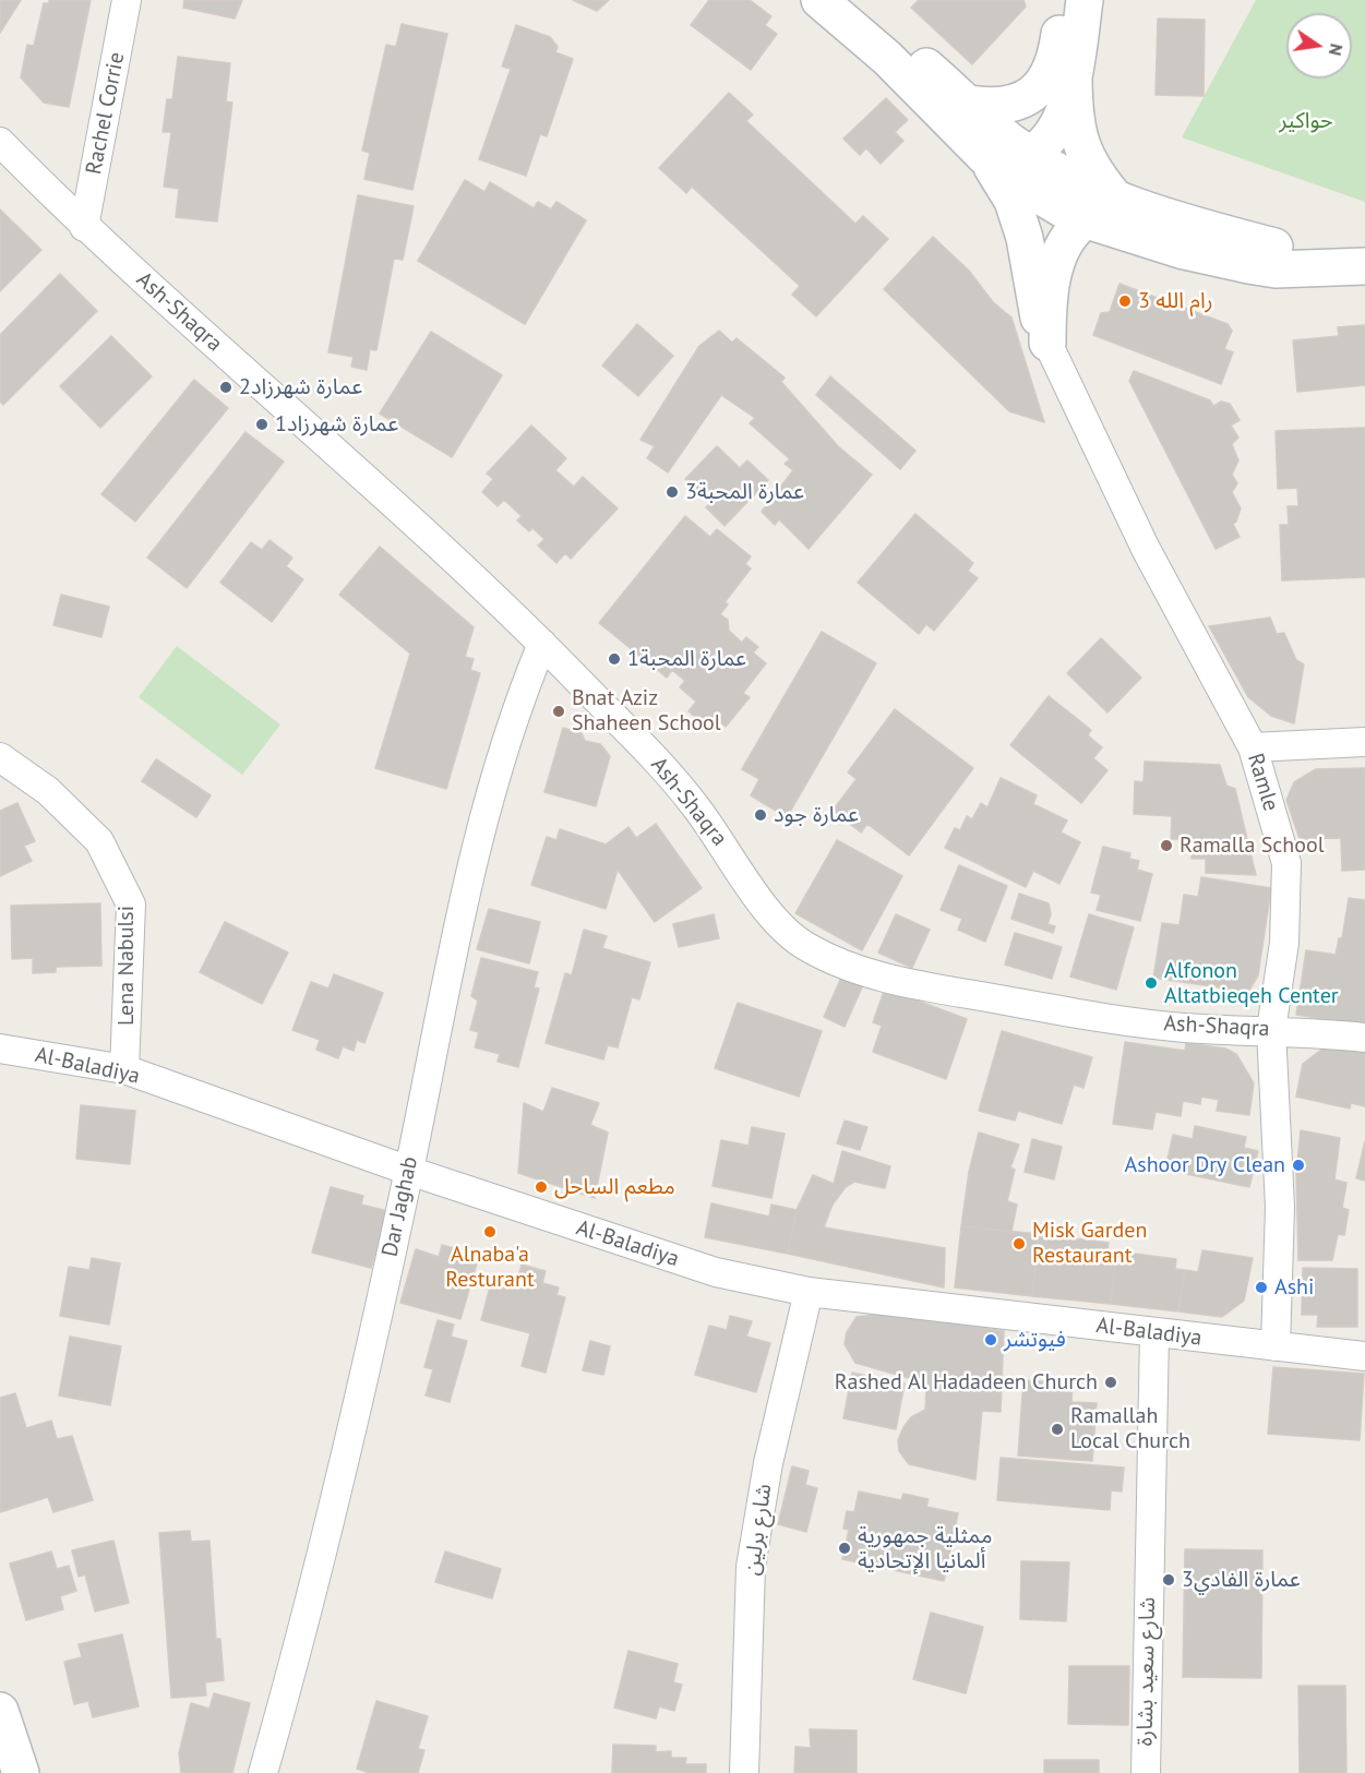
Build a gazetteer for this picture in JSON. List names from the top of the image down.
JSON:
{
  "streets": {
    "street": [
      "Rachel Corrie",
      "Ash-Shaqra",
      "Ramle",
      "Lena Nabulsi",
      "Al-Baladiya",
      "Dar Jaghab",
      "شارع برلين",
      "شارع سعيد بشارة"
    ]
  },
  "crossings": [
    ["Rachel Corrie", "Ash-Shaqra"],
    ["Ash-Shaqra", "Ramle"],
    ["Ash-Shaqra", "Dar Jaghab"],
    ["Ramle", "Al-Baladiya"],
    ["Lena Nabulsi", "Al-Baladiya"],
    ["Al-Baladiya", "Dar Jaghab"],
    ["Al-Baladiya", "شارع برلين"],
    ["Al-Baladiya", "شارع سعيد بشارة"]
  ],
  "parks": ["حواكير"],
  "places": [
    "3 رام الله",
    "عمارة شهرزاد2",
    "عمارة شهرزاد1",
    "عمارة المحبة3",
    "عمارة المحبة1",
    "Bnat Aziz Shaheen School",
    "عمارة جود",
    "Ramalla School",
    "Alfonon Altatbieqeh Center",
    "Ashoor Dry Clean",
    "مطعم الساحل",
    "Alnaba'a Resturant",
    "Misk Garden Restaurant",
    "Ashi",
    "فيوتشر",
    "Rashed Al Hadadeen Church",
    "Ramallah Local Church",
    "ممثلية جمهورية ألمانيا الإتحادية",
    "عمارة الفادي3"
  ],
  "north": "right"
}
